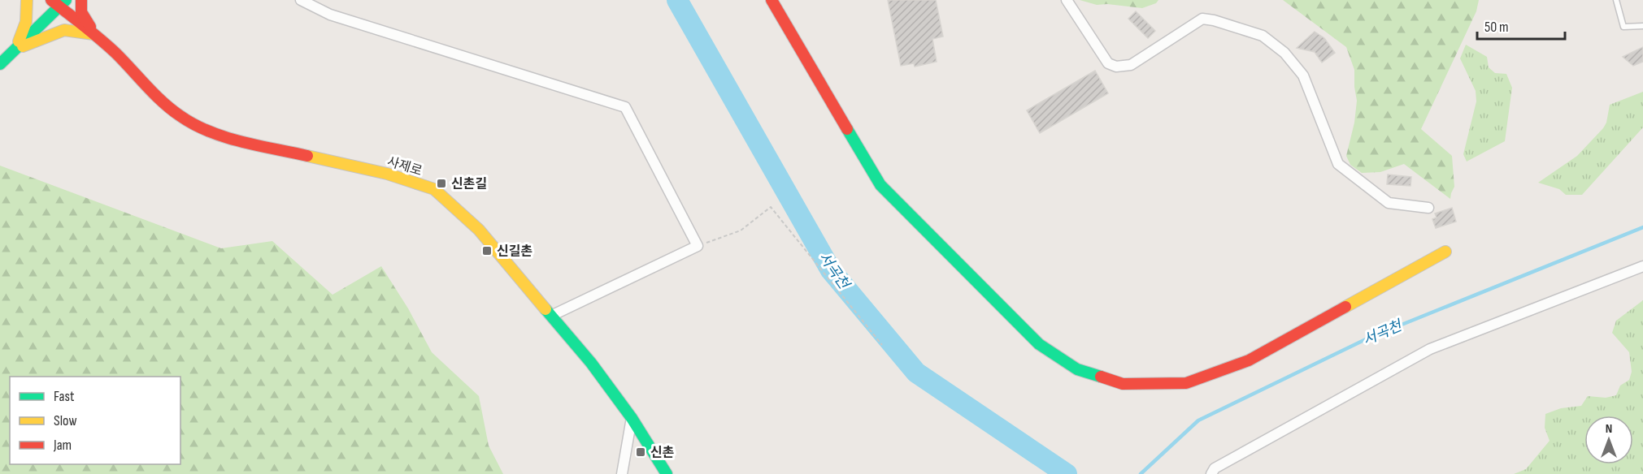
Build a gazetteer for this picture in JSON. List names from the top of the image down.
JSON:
{
  "streets": {
    "street": ["사제로"]
  },
  "water": ["서곡천"],
  "places": {
    "transit": ["신촌길", "신길촌", "신촌"]
  },
  "legend": ["Fast", "Slow", "Jam"],
  "scale_bar": "50 m",
  "north": "top"
}
